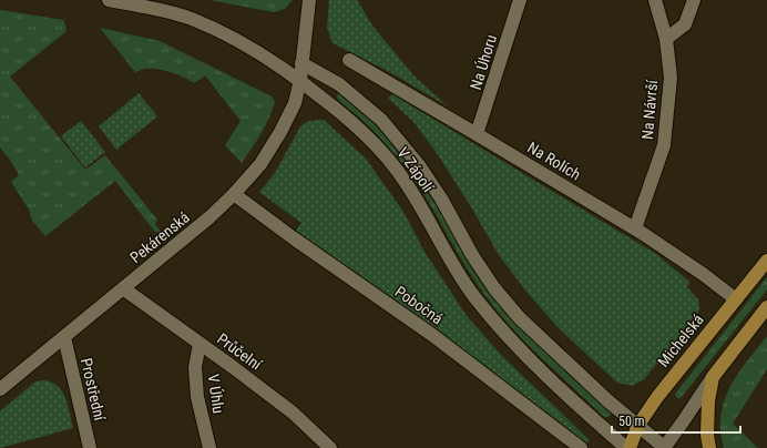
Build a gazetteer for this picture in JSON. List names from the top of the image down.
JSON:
{
  "streets": {
    "main road": ["Michelská"],
    "street": [
      "Na Úhoru",
      "Na Návrší",
      "Na Rolích",
      "V Zápolí",
      "Pekárenská",
      "Pobočná",
      "Průčelní",
      "Prostřední",
      "V Úhlu"
    ]
  },
  "crossings": [
    ["Na Úhoru", "Na Rolích"],
    ["Na Návrší", "Na Rolích"],
    ["Na Rolích", "Michelská"],
    ["V Zápolí", "Pekárenská"],
    ["V Zápolí", "Michelská"],
    ["Pekárenská", "Pobočná"],
    ["Pekárenská", "Průčelní"],
    ["Pekárenská", "Prostřední"],
    ["Průčelní", "V Úhlu"]
  ],
  "scale_bar": "50 m"
}
